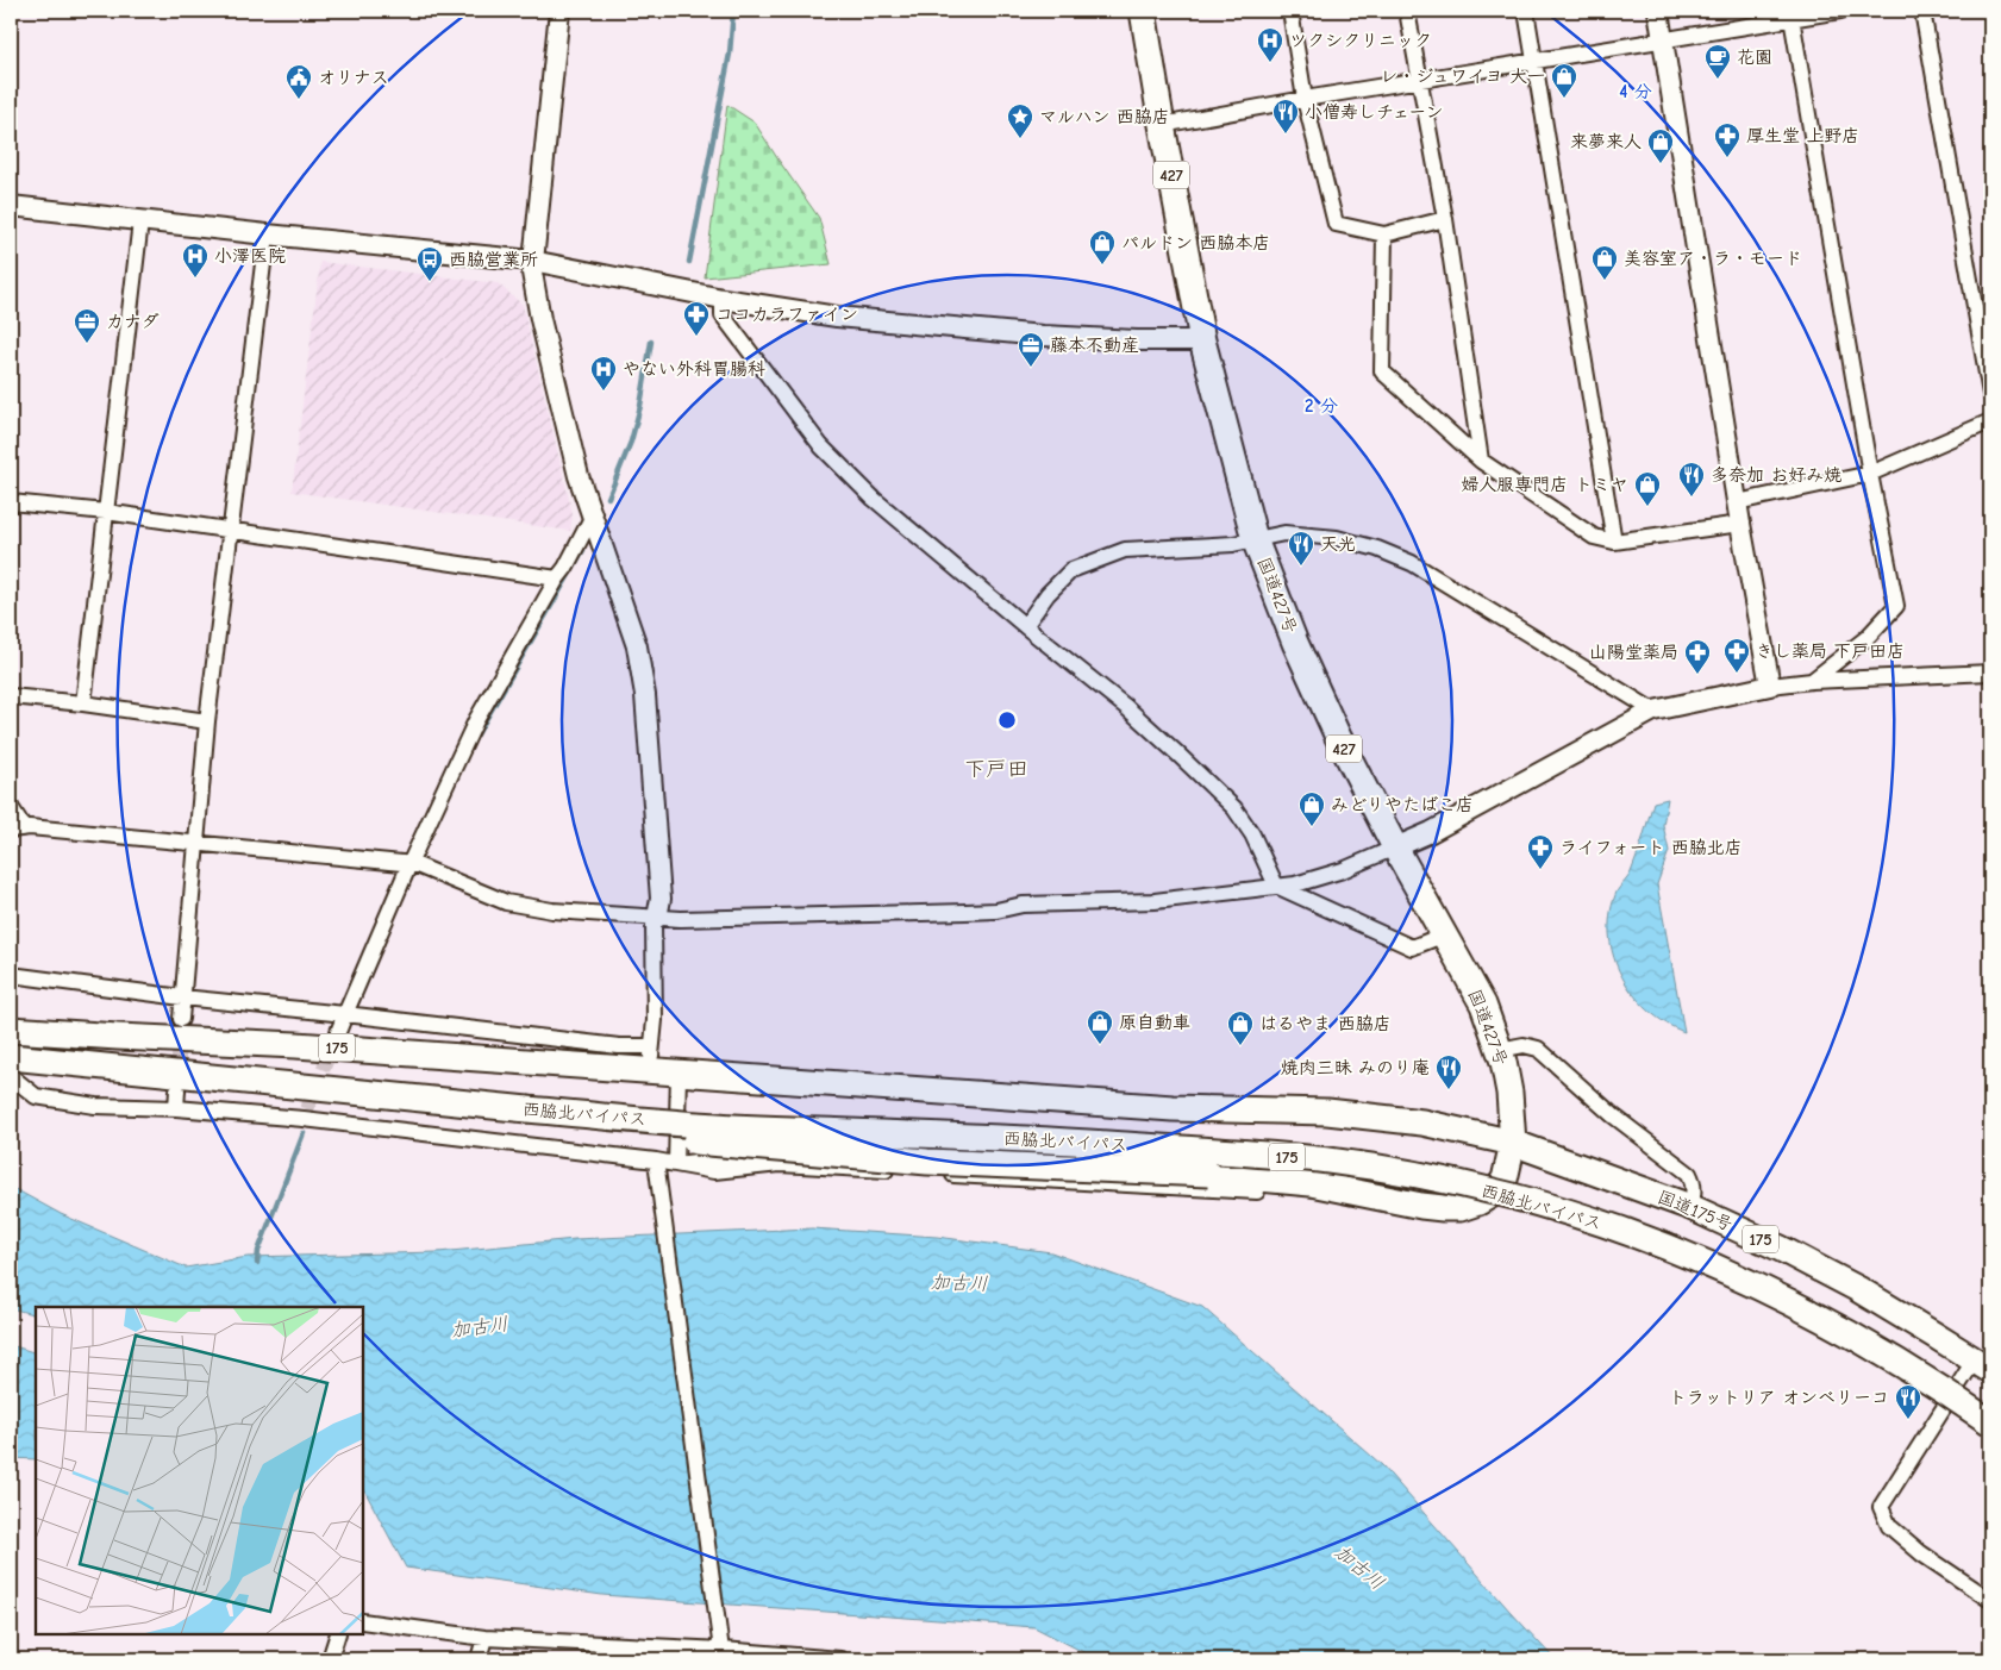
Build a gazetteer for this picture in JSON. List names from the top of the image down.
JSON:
{
  "streets": {
    "highway": [
      "427",
      "国道427号",
      "175",
      "西脇北バイパス",
      "国道175号"
    ]
  },
  "crossings": [
    ["国道427号", "175"],
    ["国道427号", "国道175号"],
    ["175", "西脇北バイパス"],
    ["175", "国道175号"]
  ],
  "districts": ["下戸田"],
  "water": ["加古川"],
  "places": {
    "hospital": ["ツクシクリニック", "小澤医院", "やない外科胃腸科"],
    "cafe": ["花園"],
    "shop": [
      "レ・ジュワイヨ 大一",
      "来夢来人",
      "パルドン 西脇本店",
      "美容室ア・ラ・モード",
      "婦人服専門店 トミヤ",
      "みどりやたばこ店",
      "原自動車",
      "はるやま 西脇店"
    ],
    "public building": ["オリナス"],
    "restaurant": [
      "小僧寿しチェーン",
      "多奈加 お好み焼",
      "天光",
      "焼肉三昧 みのり庵",
      "トラットリア オンベリーコ"
    ],
    "place": ["マルハン 西脇店"],
    "pharmacy": [
      "厚生堂 上野店",
      "ココカラファイン",
      "きし薬局 下戸田店",
      "山陽堂薬局",
      "ライフォート 西脇北店"
    ],
    "bus stop": ["西脇営業所"],
    "office": ["カナダ", "藤本不動産"]
  },
  "rings": ["4 分", "2 分"]
}
